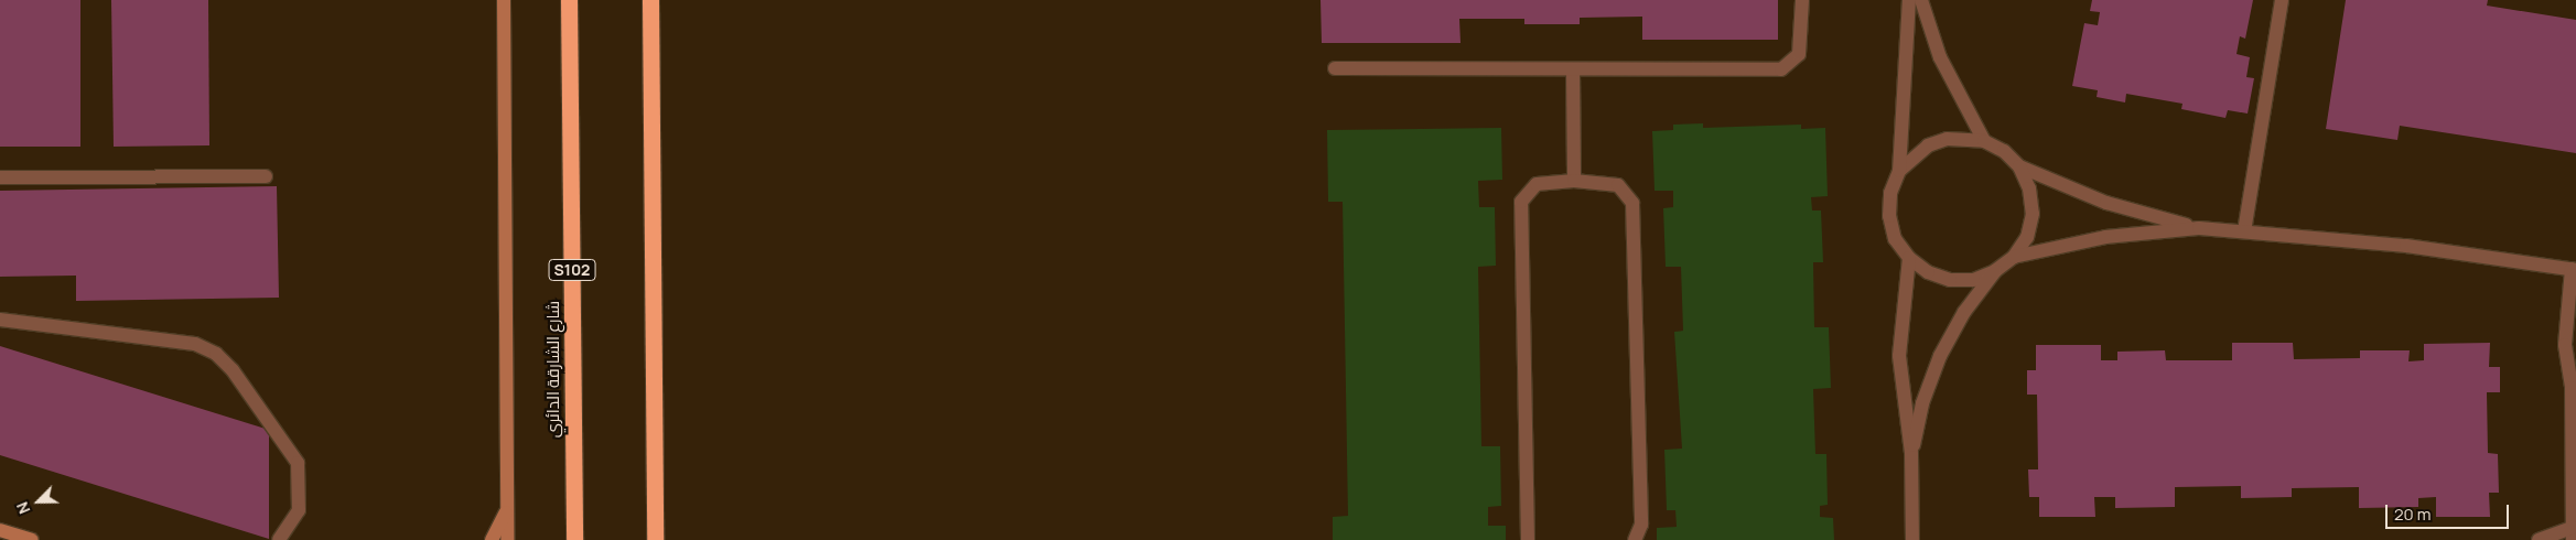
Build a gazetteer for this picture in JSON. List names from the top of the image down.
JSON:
{
  "streets": {
    "highway": ["S102", "شارع الشارقة الدائري"]
  },
  "scale_bar": "20 m",
  "north": "bottom left"
}
